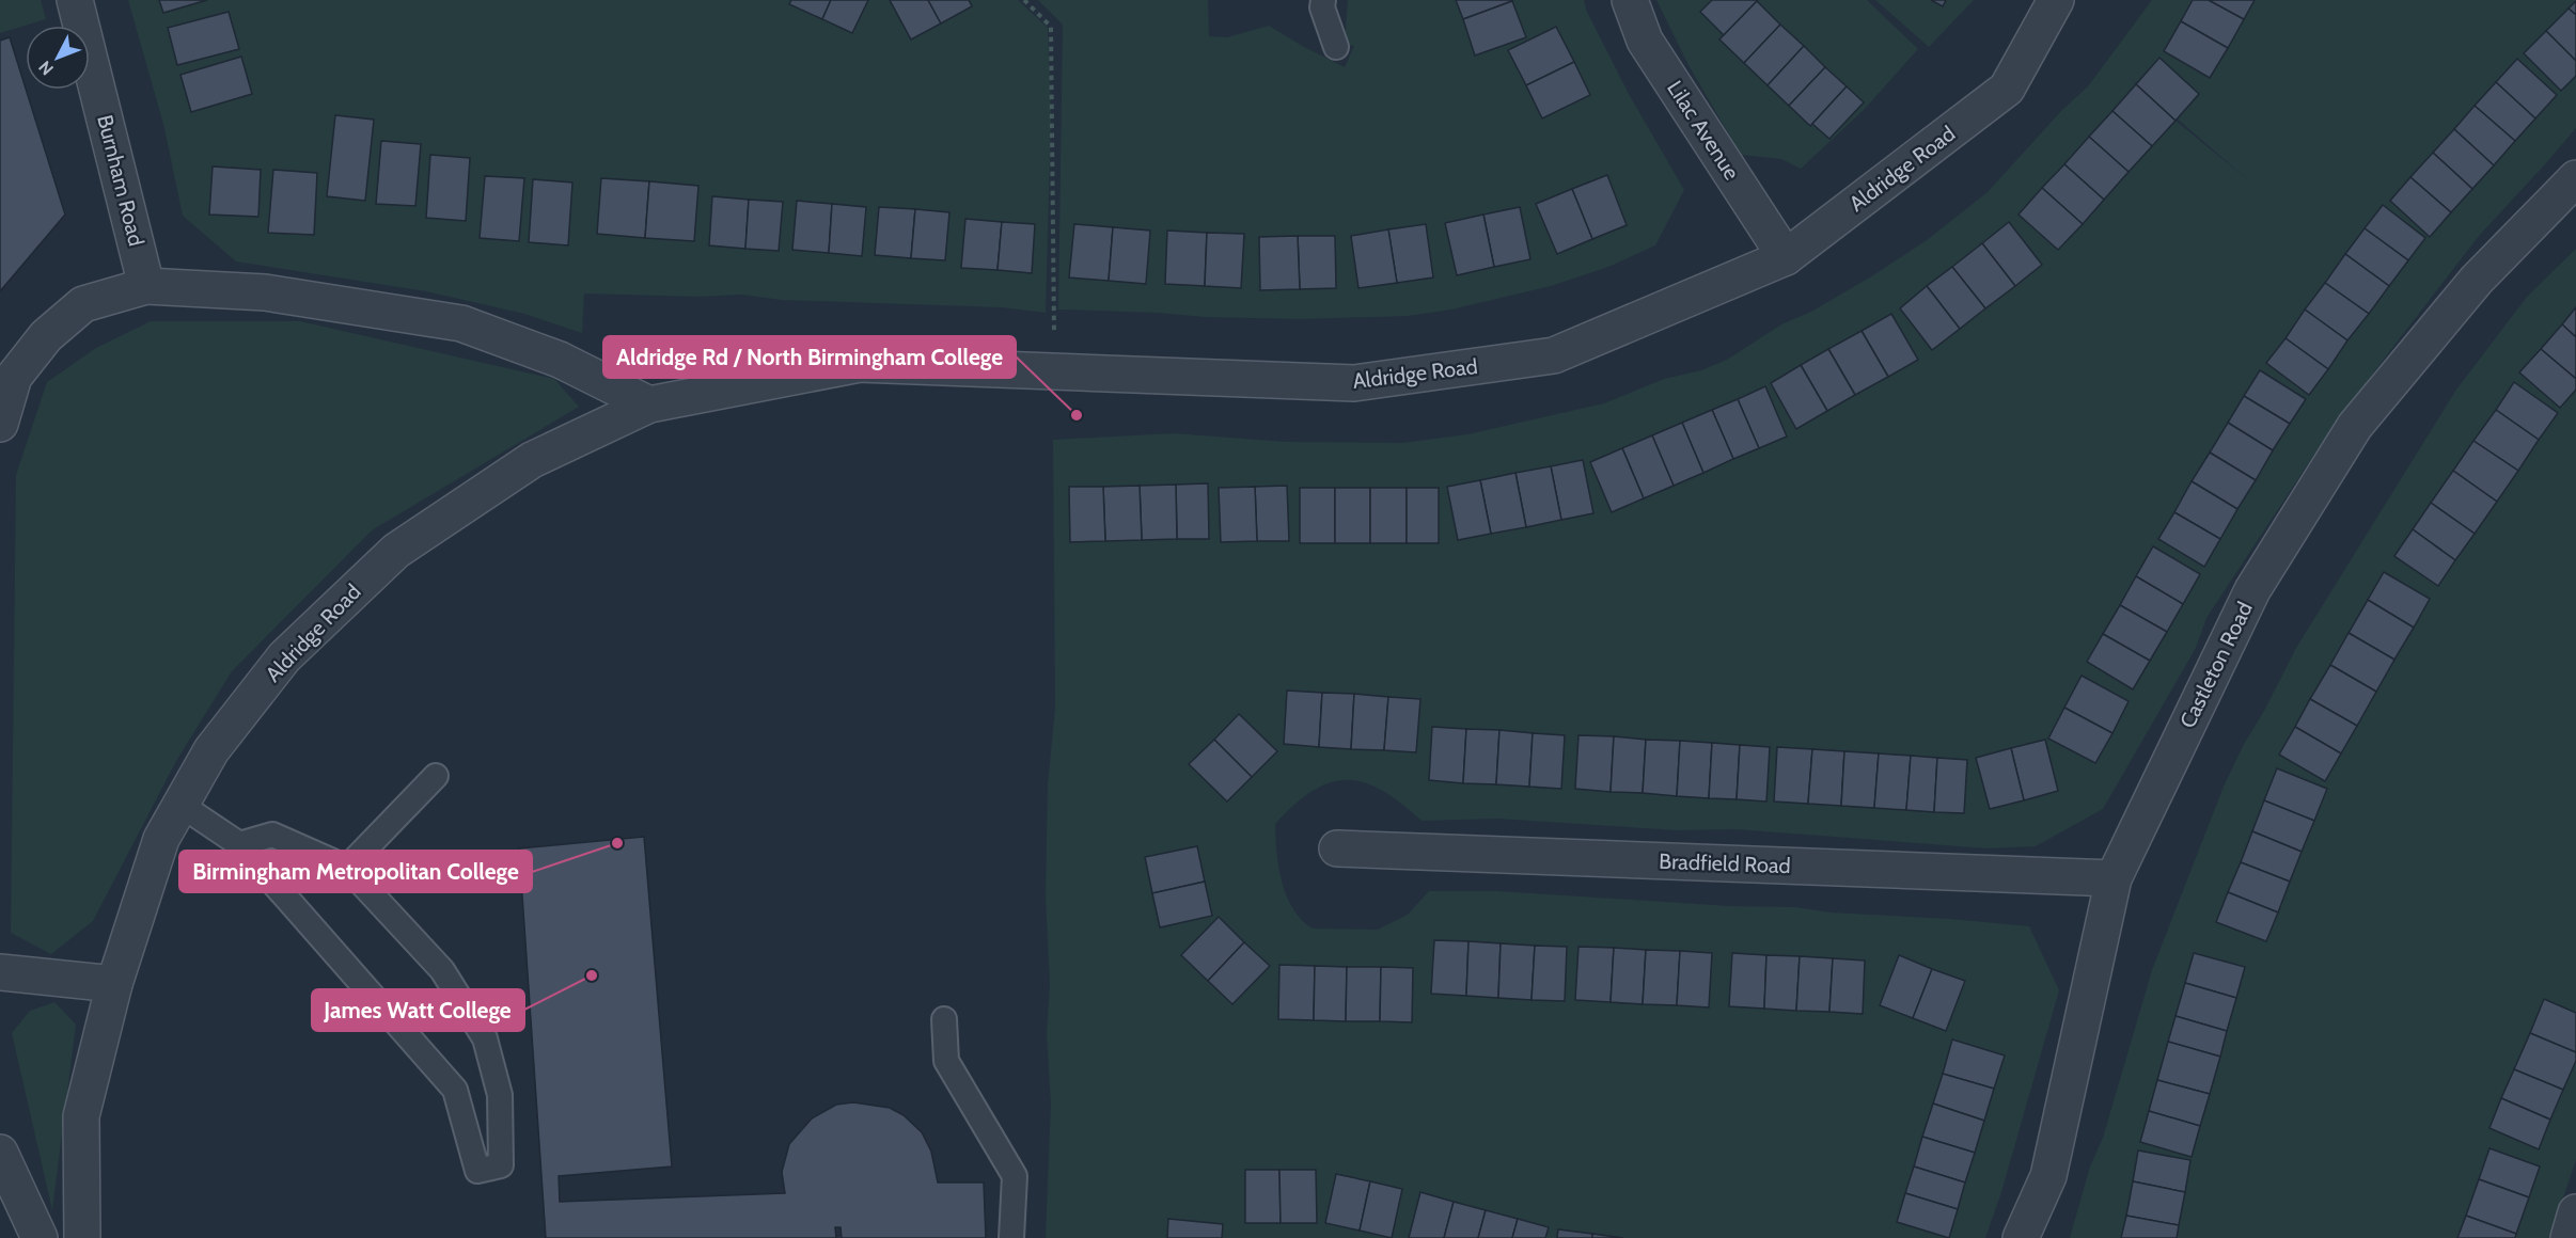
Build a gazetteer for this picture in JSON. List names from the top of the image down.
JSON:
{
  "streets": {
    "street": [
      "Lilac Avenue",
      "Aldridge Road",
      "Burnham Road",
      "Castleton Road",
      "Bradfield Road"
    ]
  },
  "crossings": [
    ["Lilac Avenue", "Aldridge Road"],
    ["Castleton Road", "Bradfield Road"]
  ],
  "places": ["Aldridge Rd / North Birmingham College", "Birmingham Metropolitan College", "James Watt College"],
  "north": "bottom left"
}
